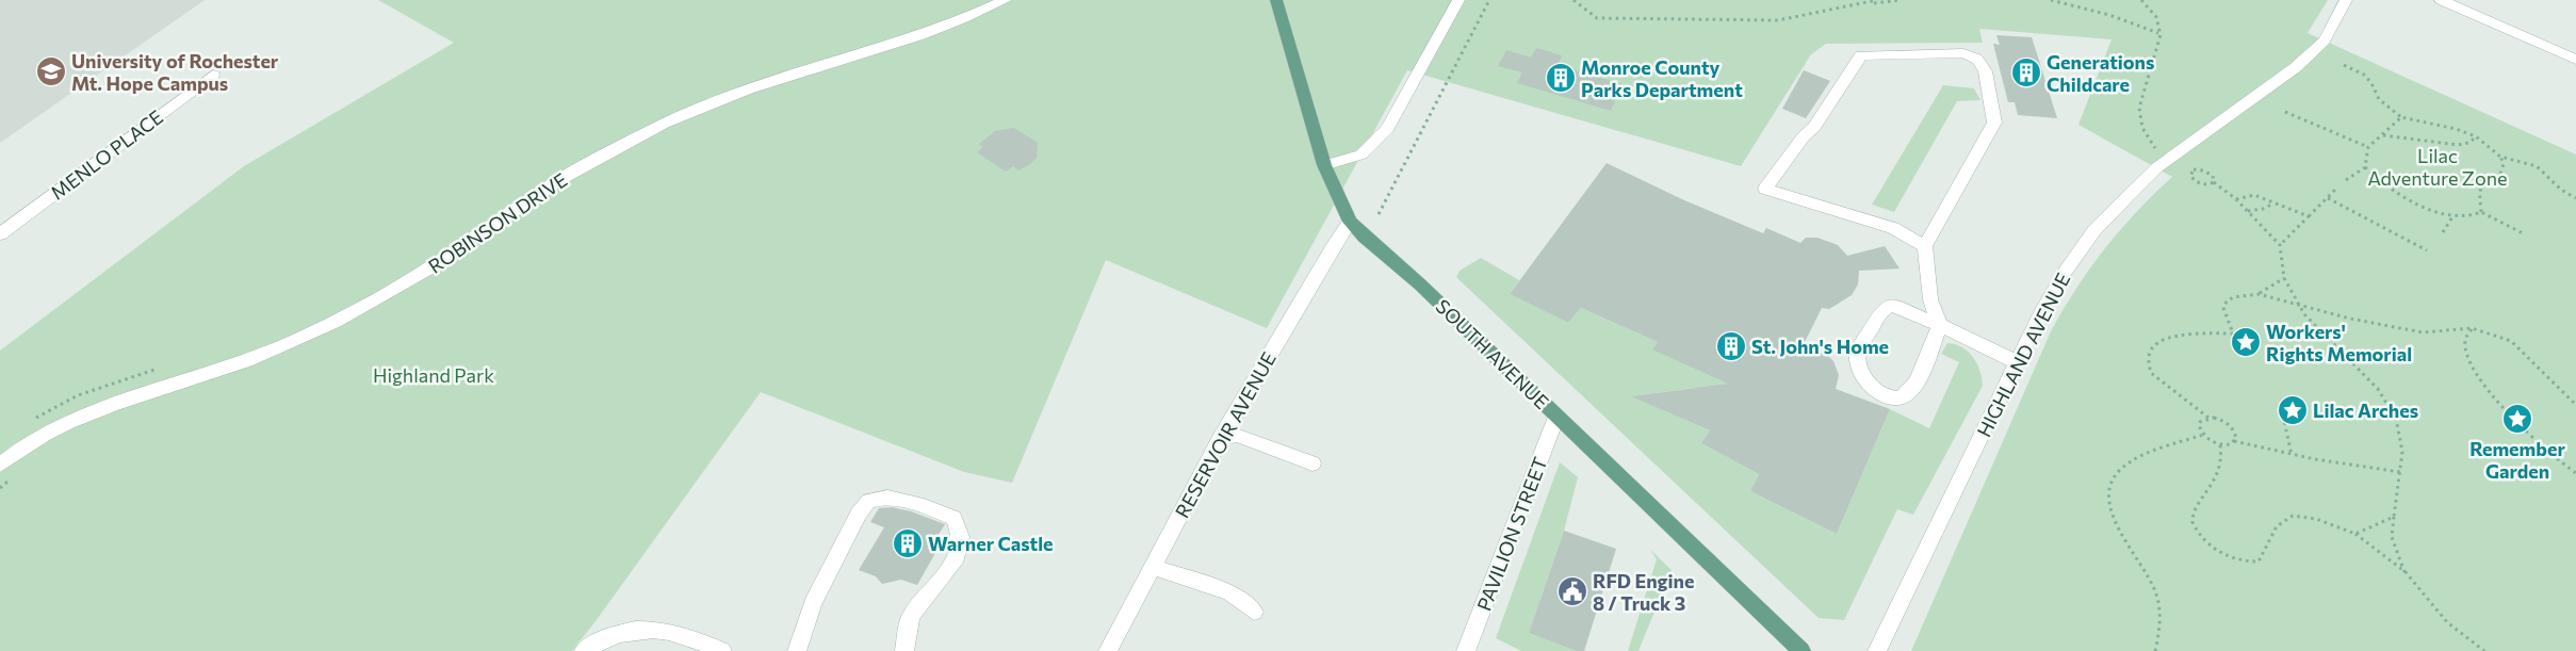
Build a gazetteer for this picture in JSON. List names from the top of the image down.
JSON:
{
  "streets": {
    "main road": ["SOUTH AVENUE"],
    "street": [
      "MENLO PLACE",
      "ROBINSON DRIVE",
      "HIGHLAND AVENUE",
      "RESERVOIR AVENUE",
      "PAVILION STREET"
    ]
  },
  "crossings": [
    ["SOUTH AVENUE", "RESERVOIR AVENUE"],
    ["SOUTH AVENUE", "PAVILION STREET"]
  ],
  "parks": ["Lilac Adventure Zone", "Highland Park"],
  "places": {
    "school or university": ["University of Rochester Mt. Hope Campus"],
    "building": [
      "Generations Childcare",
      "Monroe County Parks Department",
      "St. John's Home",
      "Warner Castle"
    ],
    "place": ["Workers' Rights Memorial", "Lilac Arches", "Remember Garden"],
    "public building": ["RFD Engine 8 / Truck 3"]
  }
}
